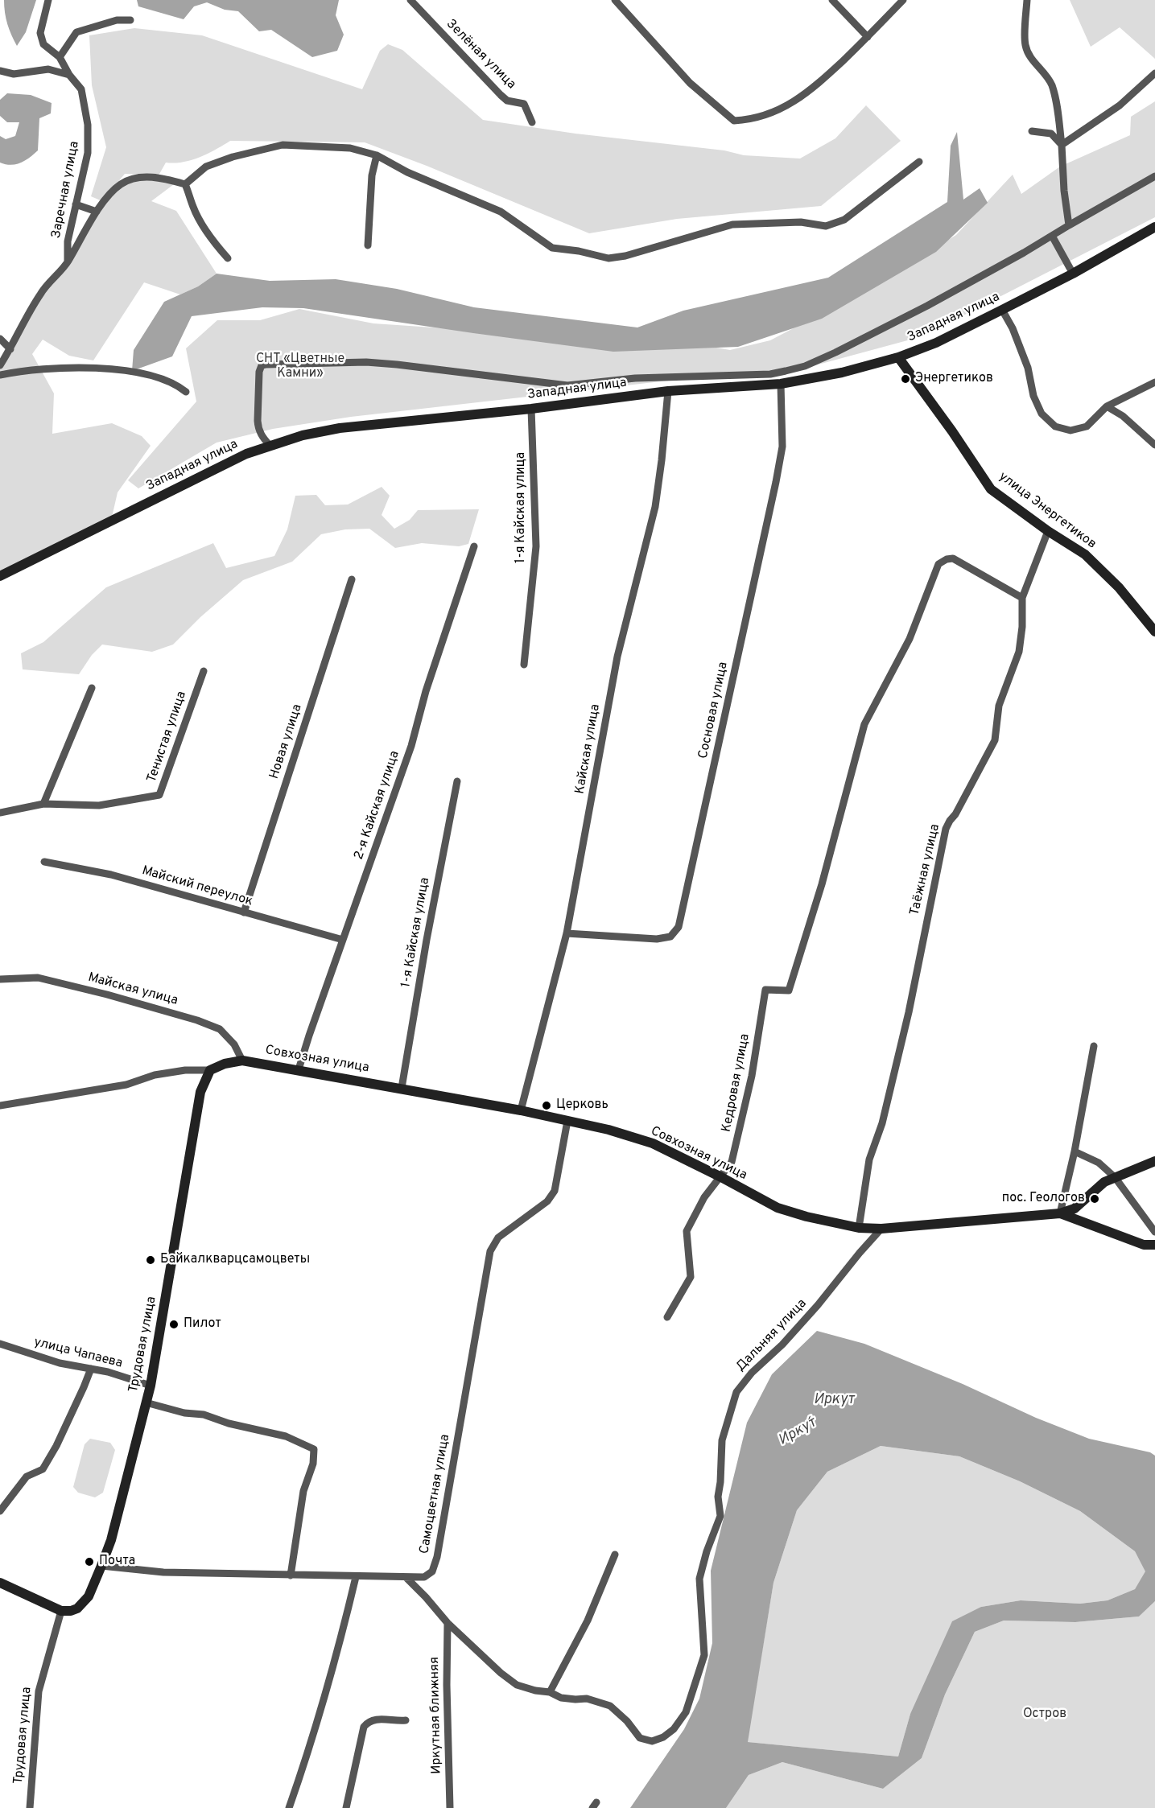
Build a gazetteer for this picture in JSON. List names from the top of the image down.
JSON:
{
  "streets": {
    "street": [
      "Зелёная улица",
      "Заречная улица",
      "Западная улица",
      "1-я Кайская улица",
      "улица Энергетиков",
      "Сосновая улица",
      "Тенистая улица",
      "Новая улица",
      "Кайская улица",
      "2-я Кайская улица",
      "Таёжная улица",
      "Майский переулок",
      "Майская улица",
      "Совхозная улица",
      "Кедровая улица",
      "Дальняя улица",
      "Трудовая улица",
      "улица Чапаева",
      "Самоцветная улица",
      "Иркутная ближняя"
    ]
  },
  "crossings": [
    ["Западная улица", "1-я Кайская улица"],
    ["Западная улица", "улица Энергетиков"],
    ["Западная улица", "Сосновая улица"],
    ["Западная улица", "Кайская улица"],
    ["1-я Кайская улица", "Совхозная улица"],
    ["улица Энергетиков", "Таёжная улица"],
    ["Сосновая улица", "Кайская улица"],
    ["Новая улица", "Майский переулок"],
    ["Кайская улица", "Совхозная улица"],
    ["2-я Кайская улица", "Майский переулок"],
    ["2-я Кайская улица", "Совхозная улица"],
    ["Таёжная улица", "Совхозная улица"],
    ["Таёжная улица", "Кедровая улица"],
    ["Майская улица", "Совхозная улица"],
    ["Совхозная улица", "Кедровая улица"],
    ["Совхозная улица", "Дальняя улица"],
    ["Совхозная улица", "Трудовая улица"],
    ["Совхозная улица", "Самоцветная улица"],
    ["Дальняя улица", "Самоцветная улица"],
    ["Дальняя улица", "Иркутная ближняя"],
    ["Трудовая улица", "улица Чапаева"],
    ["Трудовая улица", "Самоцветная улица"]
  ],
  "water": ["Иркут", "Ирку́т"],
  "parks": ["СНТ «Цветные Камни»", "Остров"],
  "places": [
    "Энергетиков",
    "Церковь",
    "пос. Геологов",
    "Байкалкварцсамоцветы",
    "Пилот",
    "Почта"
  ]
}
